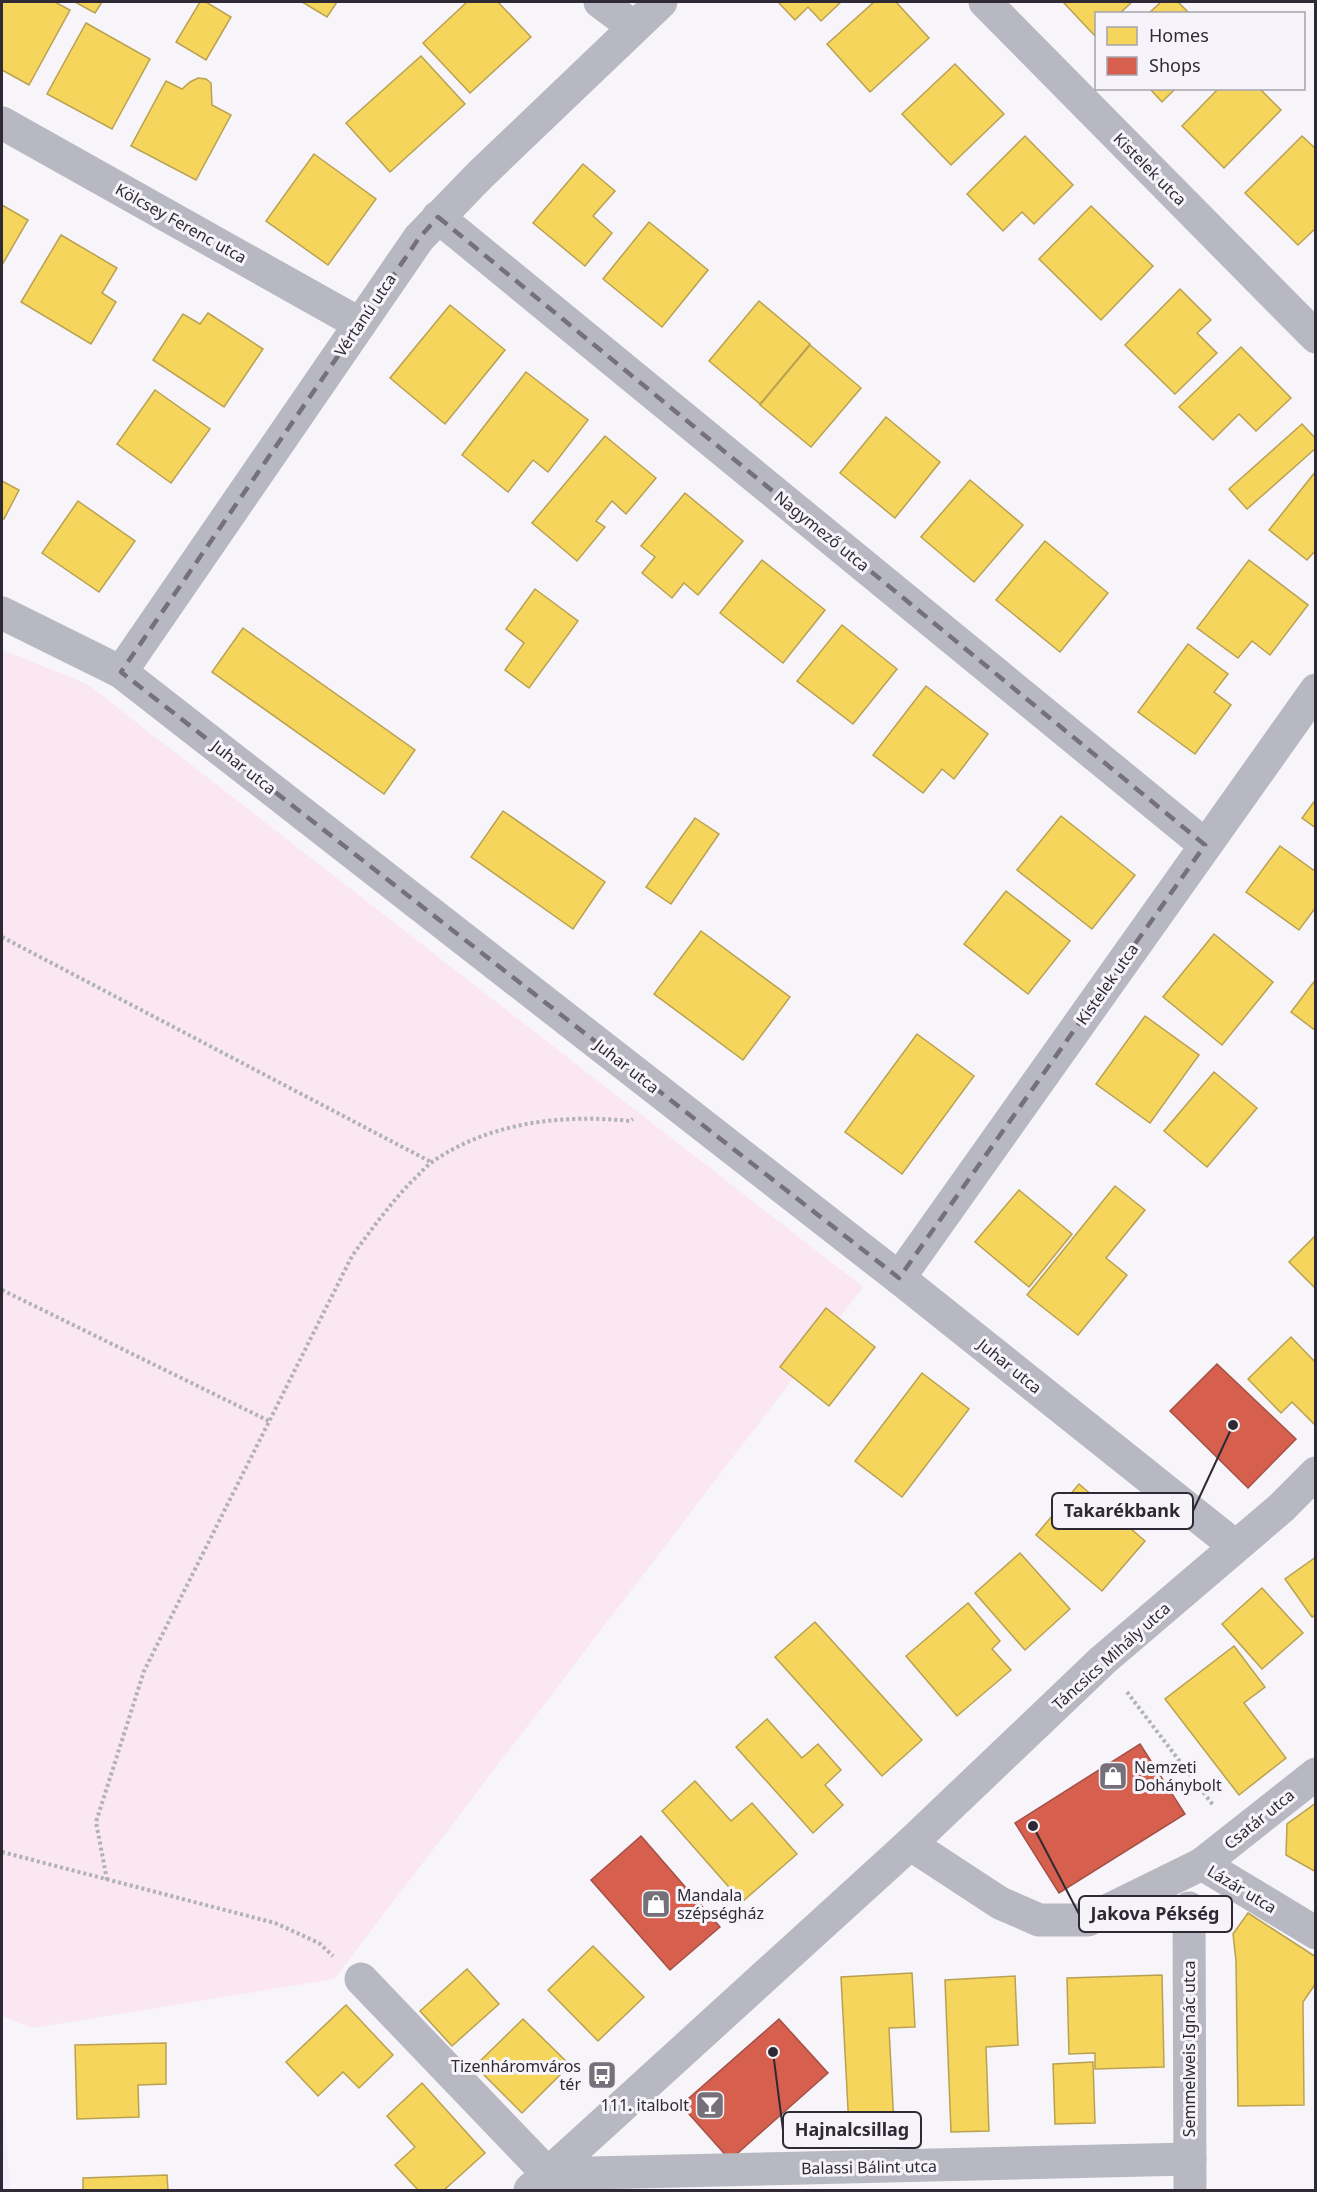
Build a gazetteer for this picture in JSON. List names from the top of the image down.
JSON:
{
  "streets": {
    "street": [
      "Kistelek utca",
      "Kölcsey Ferenc utca",
      "Vértanú utca",
      "Nagymező utca",
      "Juhar utca",
      "Táncsics Mihály utca",
      "Csatár utca",
      "Lázár utca",
      "Semmelweis Ignác utca",
      "Balassi Bálint utca"
    ]
  },
  "crossings": [
    ["Kistelek utca", "Nagymező utca"],
    ["Kistelek utca", "Juhar utca"],
    ["Kölcsey Ferenc utca", "Vértanú utca"],
    ["Vértanú utca", "Nagymező utca"],
    ["Vértanú utca", "Juhar utca"],
    ["Juhar utca", "Táncsics Mihály utca"],
    ["Táncsics Mihály utca", "Lázár utca"],
    ["Csatár utca", "Lázár utca"],
    ["Semmelweis Ignác utca", "Balassi Bálint utca"]
  ],
  "places": {
    "other": ["Takarékbank", "Jakova Pékség", "Hajnalcsillag"],
    "shop": ["Nemzeti Dohánybolt", "Mandala szépségház"],
    "bus stop": ["Tizenháromváros tér"],
    "bar": ["111. italbolt"]
  },
  "legend": ["Homes", "Shops"]
}
